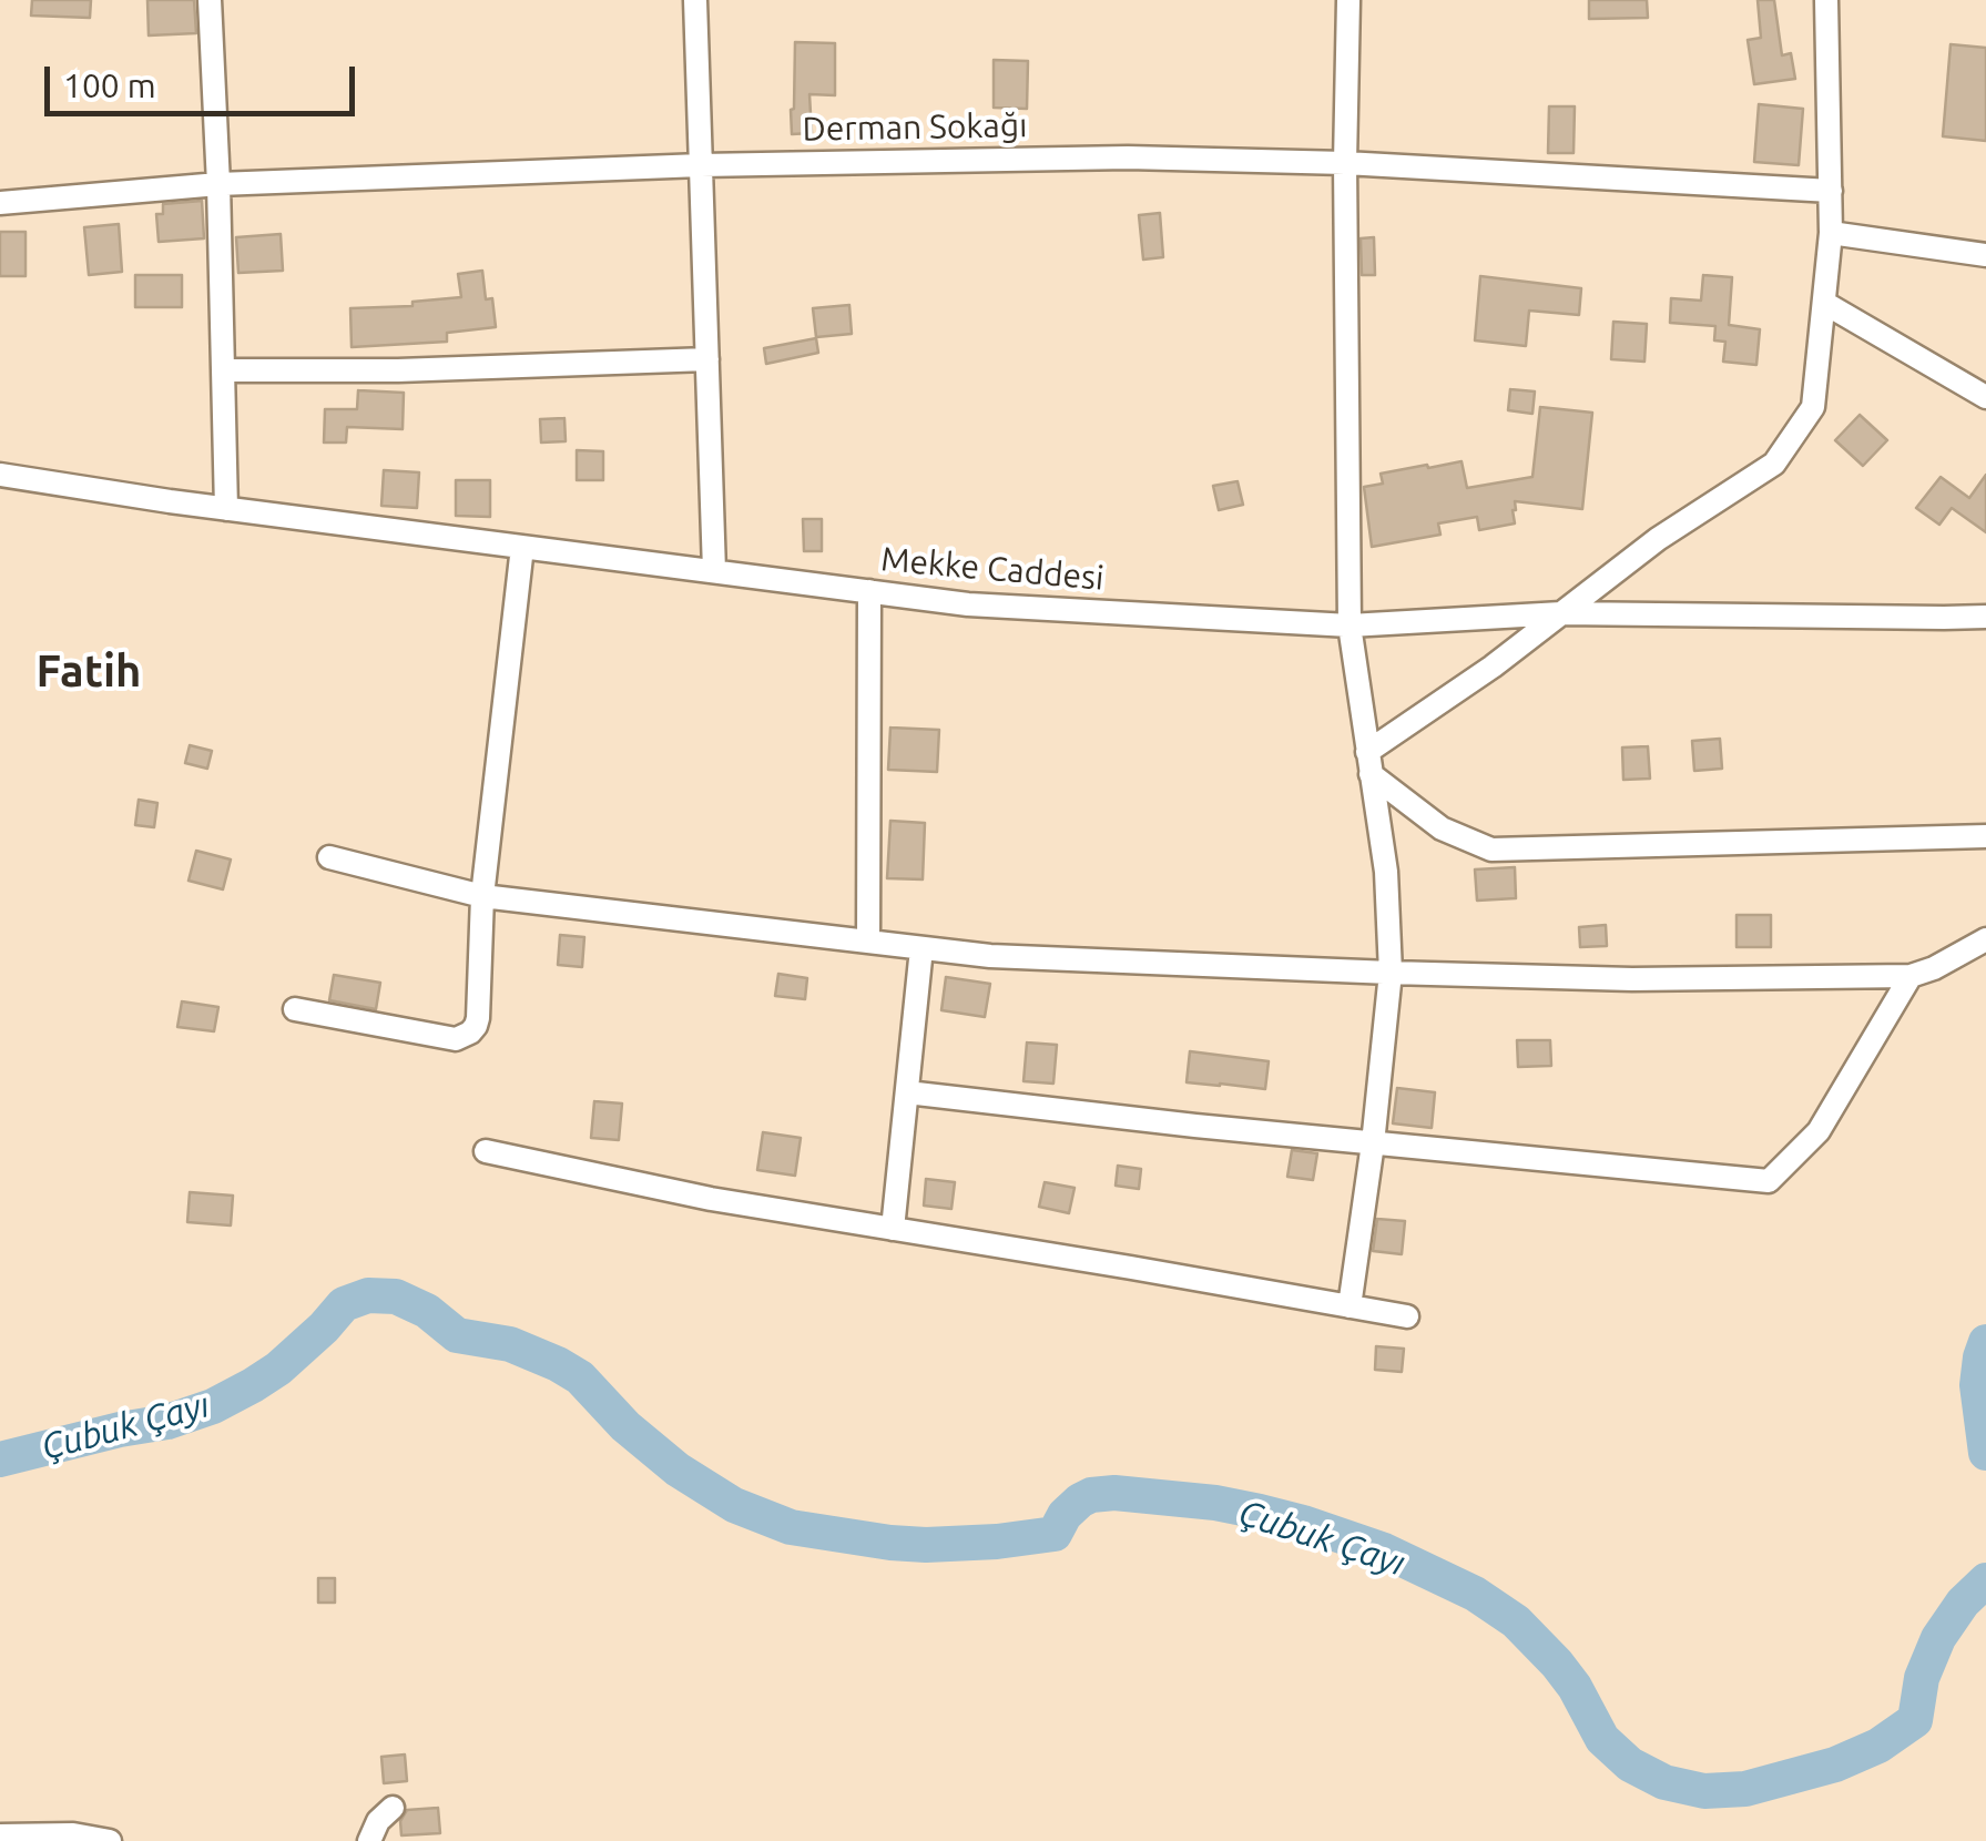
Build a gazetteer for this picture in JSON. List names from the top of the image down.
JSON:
{
  "streets": {
    "street": ["Derman Sokağı", "Mekke Caddesi"]
  },
  "districts": ["Fatih"],
  "water": ["Çubuk Çayı"],
  "scale_bar": "100 m"
}
